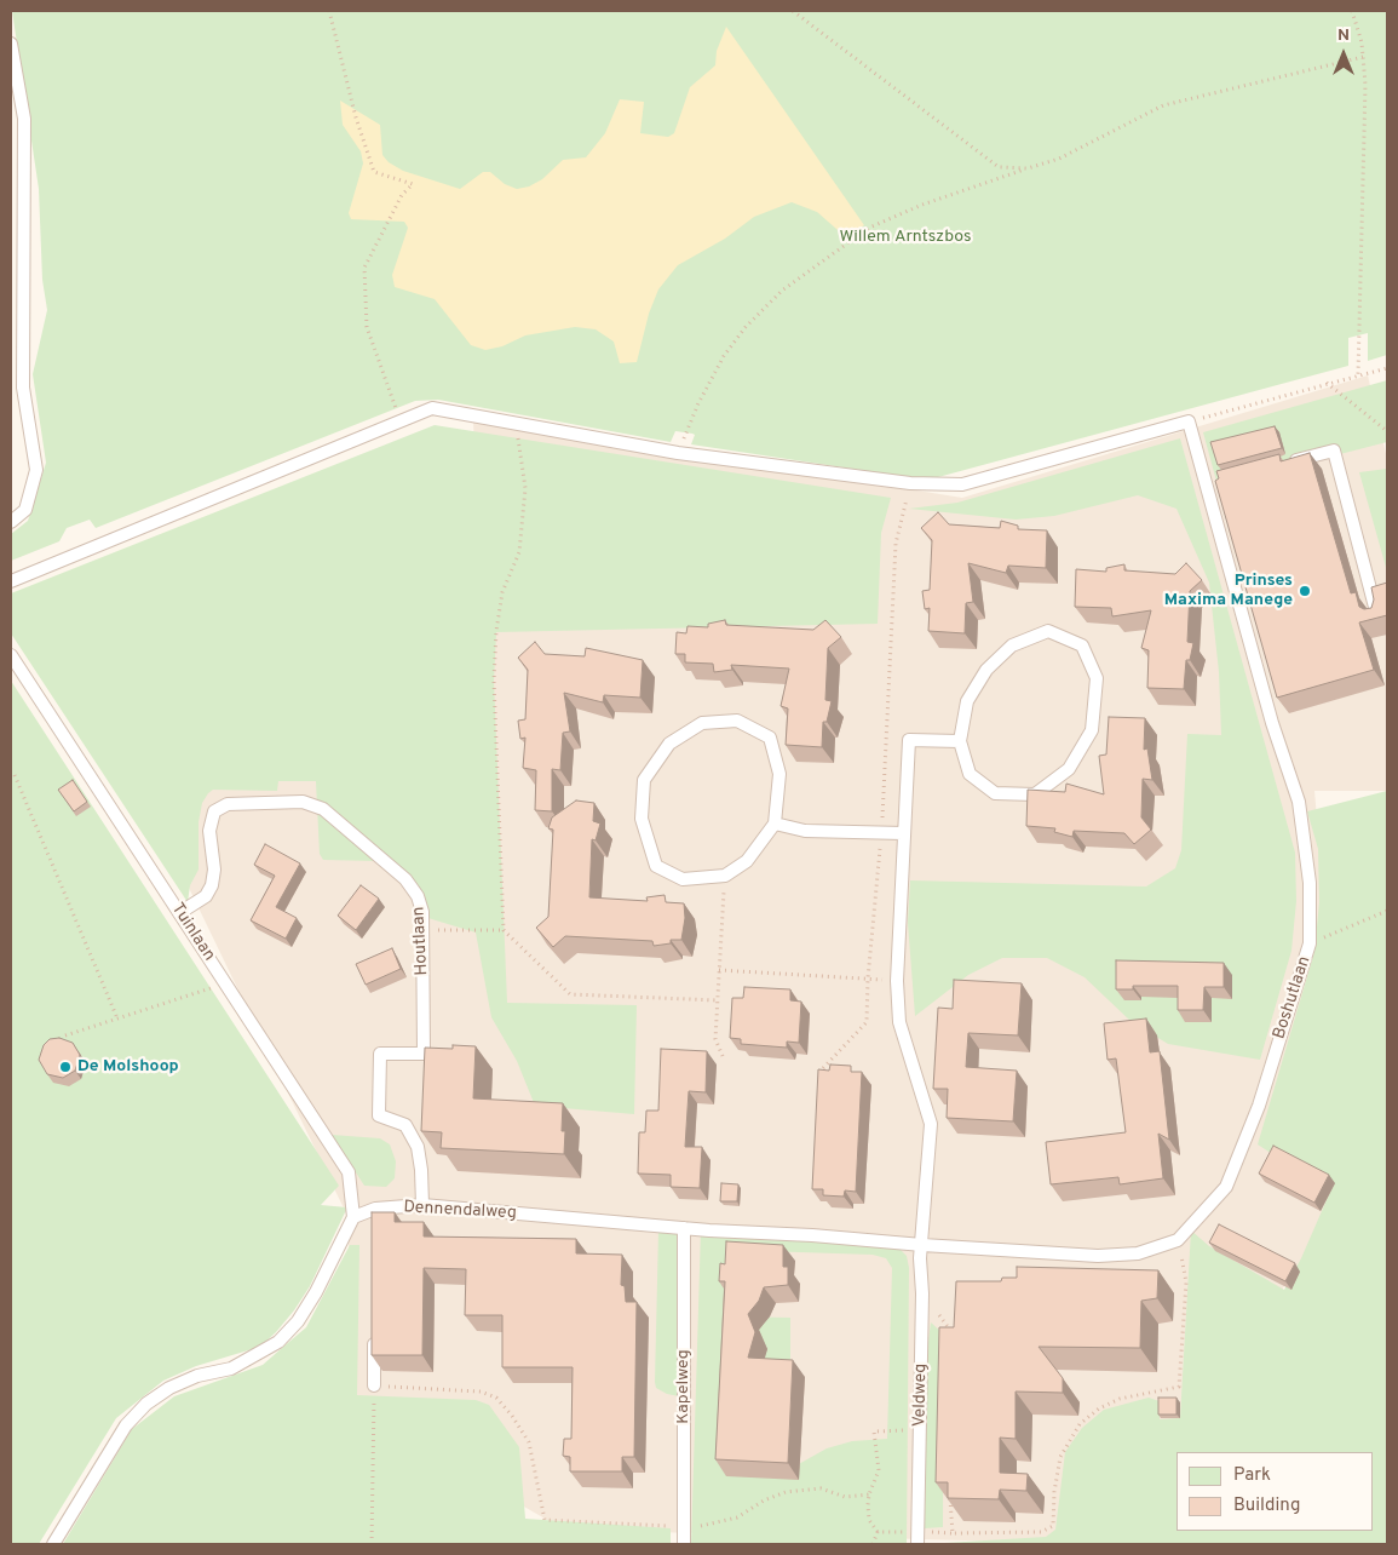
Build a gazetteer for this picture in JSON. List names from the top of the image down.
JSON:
{
  "streets": {
    "lane": [
      "Tuinlaan",
      "Houtlaan",
      "Boshutlaan",
      "Dennendalweg",
      "Kapelweg",
      "Veldweg"
    ]
  },
  "crossings": [
    ["Tuinlaan", "Houtlaan"],
    ["Tuinlaan", "Dennendalweg"],
    ["Houtlaan", "Dennendalweg"],
    ["Boshutlaan", "Dennendalweg"],
    ["Boshutlaan", "Veldweg"],
    ["Dennendalweg", "Kapelweg"],
    ["Dennendalweg", "Veldweg"]
  ],
  "parks": ["Willem Arntszbos"],
  "places": ["Prinses Maxima Manege", "De Molshoop"],
  "legend": ["Park", "Building"],
  "north": "top"
}
